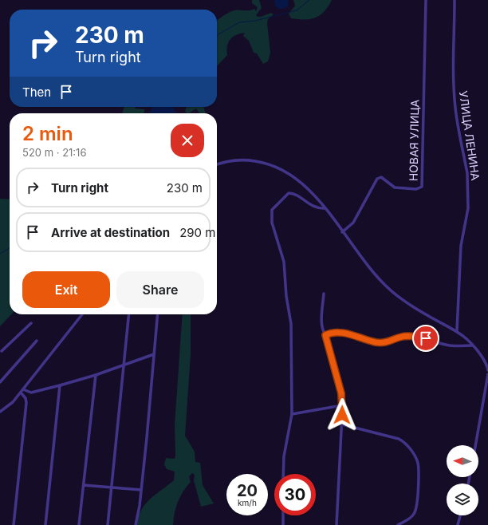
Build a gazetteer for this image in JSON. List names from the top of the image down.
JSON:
{
  "streets": {
    "street": ["УЛИЦА ЛЕНИНА", "НОВАЯ УЛИЦА"]
  },
  "north": "left",
  "page": {
    "turn": ["230 m", "Turn right"],
    "then": "Then",
    "heading": ["2 min", "520 m · 21:16"],
    "list": [
      {
        "name": "Turn right",
        "value": "230 m"
      },
      {
        "name": "Arrive at destination",
        "value": "290 m"
      }
    ],
    "buttons": ["Exit", "Share"],
    "speed": "20 km/h",
    "limit": "30"
  }
}
